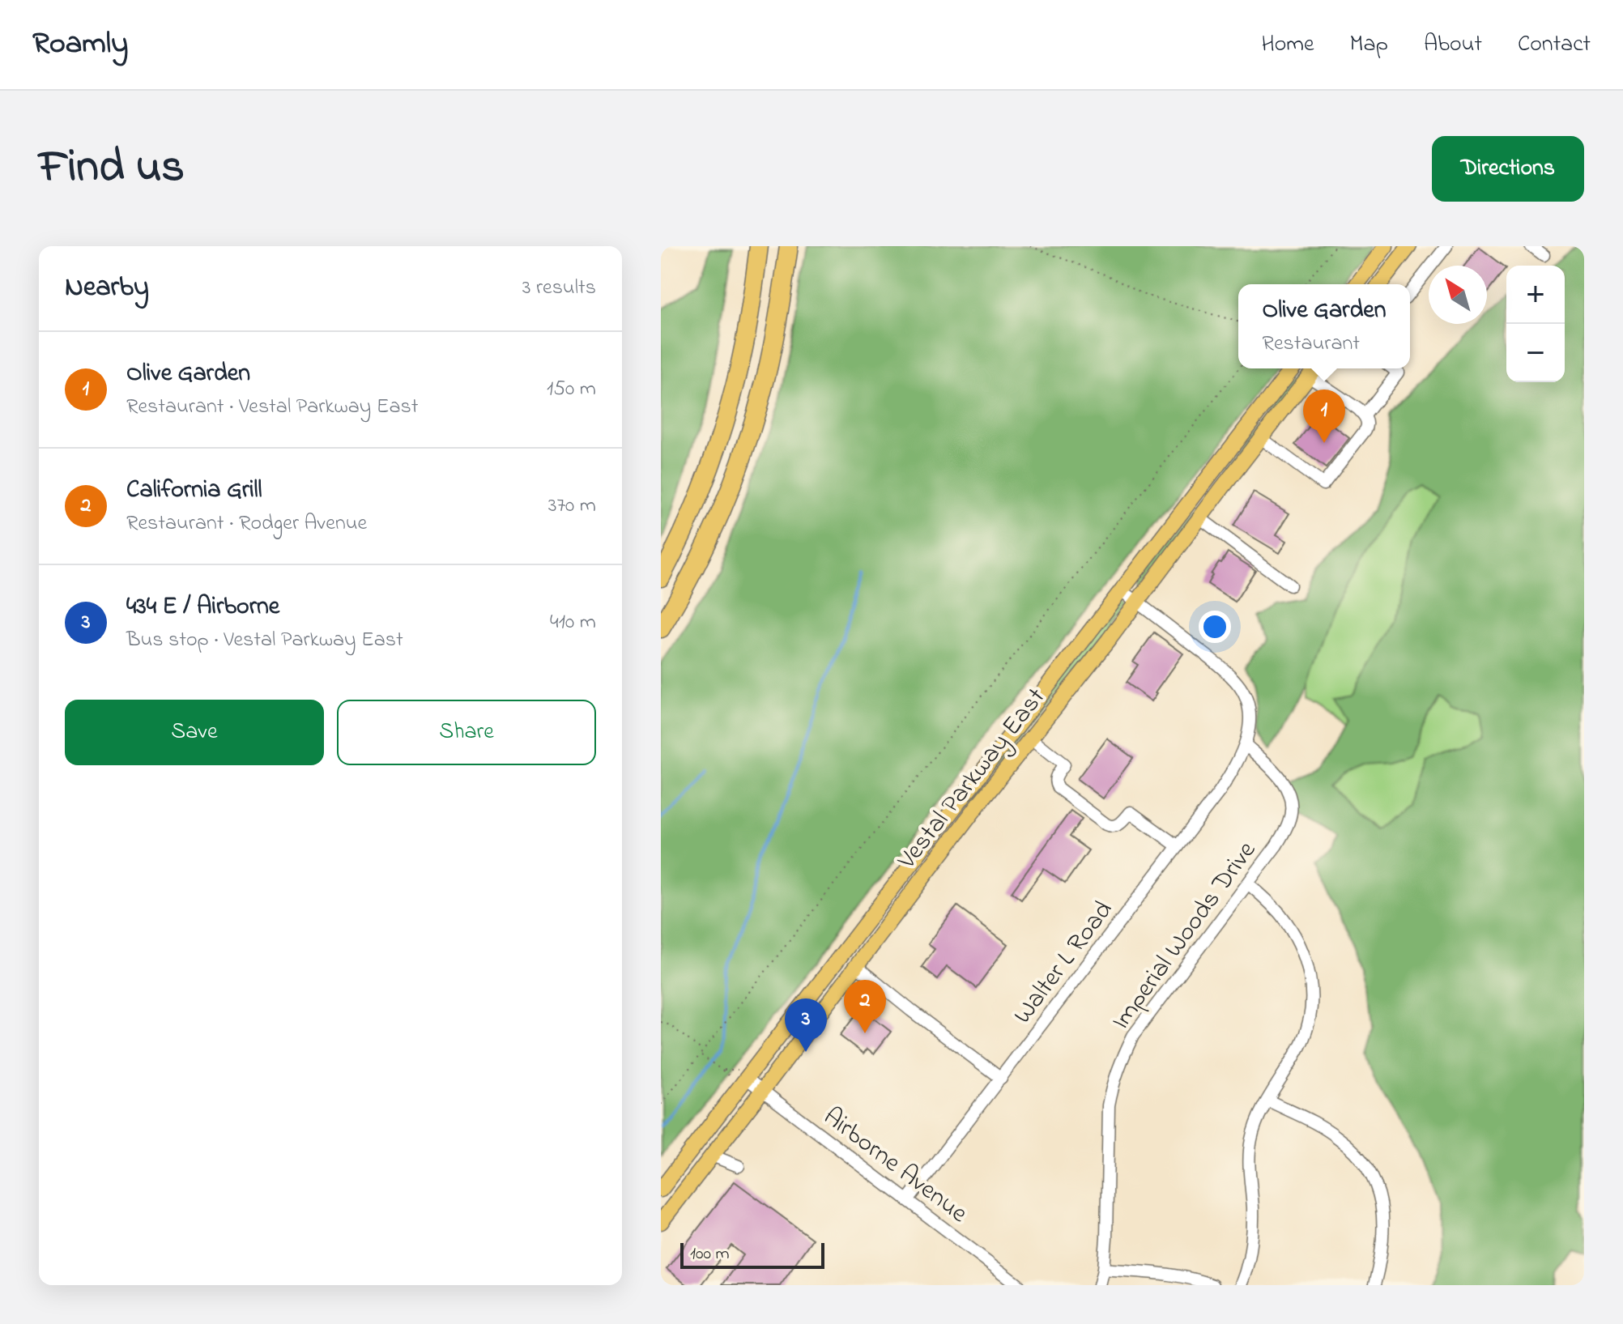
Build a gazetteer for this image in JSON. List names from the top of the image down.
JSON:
{
  "streets": {
    "main road": ["Vestal Parkway East"],
    "street": ["Imperial Woods Drive", "Walter L Road", "Airborne Avenue"]
  },
  "crossings": [
    ["Vestal Parkway East", "Airborne Avenue"],
    ["Imperial Woods Drive", "Walter L Road"],
    ["Walter L Road", "Airborne Avenue"]
  ],
  "scale_bar": "100 m",
  "north": "top left",
  "page": {
    "header": "Roamly",
    "nav": [
      "Home",
      "Map",
      "About",
      "Contact"
    ],
    "title": "Find us",
    "buttons": [
      "Directions",
      ["Save", "Share"]
    ],
    "heading": ["Nearby", "3 results"],
    "map_buttons": ["+", "−"],
    "popup": ["Olive Garden", "Restaurant"],
    "list": [
      {
        "mark": "1",
        "name": "Olive Garden",
        "note": "Restaurant · Vestal Parkway East",
        "value": "150 m"
      },
      {
        "mark": "2",
        "name": "California Grill",
        "note": "Restaurant · Rodger Avenue",
        "value": "370 m"
      },
      {
        "mark": "3",
        "name": "434 E / Airborne",
        "note": "Bus stop · Vestal Parkway East",
        "value": "410 m"
      }
    ],
    "pins": ["1", "2", "3"],
    "scale": "100 m"
  }
}
